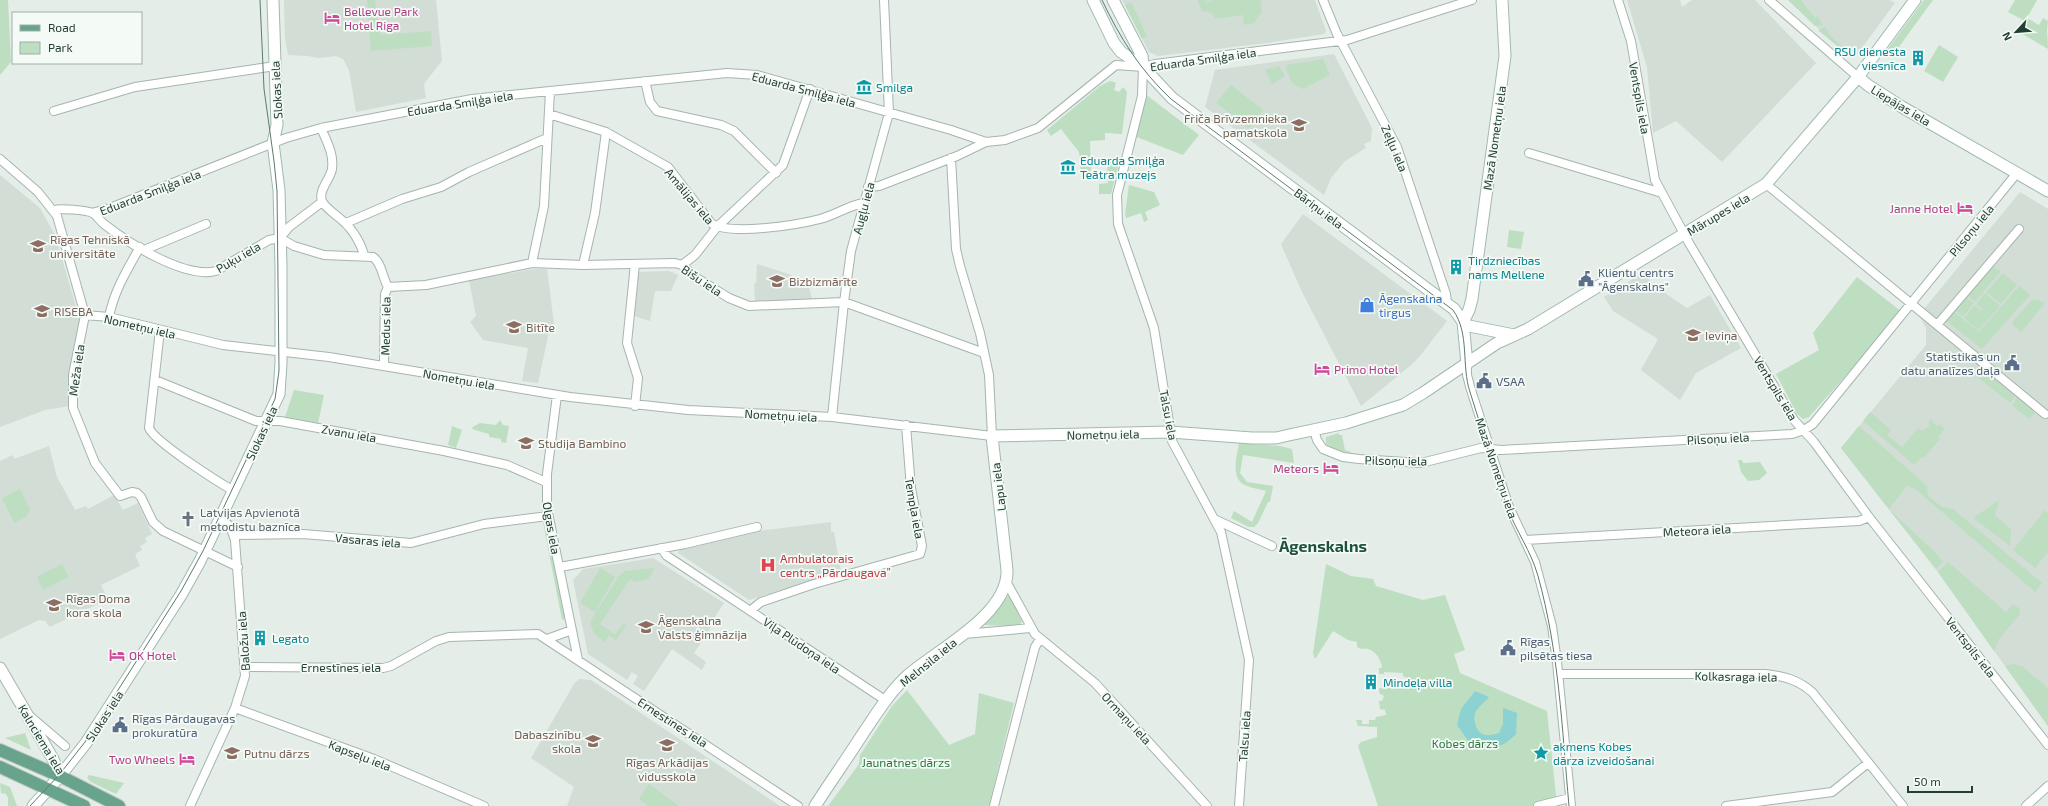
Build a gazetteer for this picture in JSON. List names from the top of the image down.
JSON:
{
  "streets": {
    "main road": ["Kalnciema iela"],
    "street": [
      "Eduarda Smiļģa iela",
      "Slokas iela",
      "Ventspils iela",
      "Liepājas iela",
      "Mazā Nometņu iela",
      "Zeļļu iela",
      "Amālijas iela",
      "Augļu iela",
      "Bāriņu iela",
      "Mārupes iela",
      "Pilsoņu iela",
      "Puķu iela",
      "Bišu iela",
      "Nometņu iela",
      "Medus iela",
      "Meža iela",
      "Talsu iela",
      "Zvanu iela",
      "Lapu iela",
      "Tempļa iela",
      "Olgas iela",
      "Meteora iela",
      "Vasaras iela",
      "Baložu iela",
      "Viļa Plūdoņa iela",
      "Melnsila iela",
      "Ernestīnes iela",
      "Kolkasraga iela",
      "Ormaņu iela",
      "Kapseļu iela"
    ]
  },
  "crossings": [
    ["Eduarda Smiļģa iela", "Slokas iela"],
    ["Eduarda Smiļģa iela", "Zeļļu iela"],
    ["Eduarda Smiļģa iela", "Augļu iela"],
    ["Eduarda Smiļģa iela", "Bāriņu iela"],
    ["Eduarda Smiļģa iela", "Puķu iela"],
    ["Eduarda Smiļģa iela", "Talsu iela"],
    ["Slokas iela", "Puķu iela"],
    ["Slokas iela", "Nometņu iela"],
    ["Slokas iela", "Meža iela"],
    ["Slokas iela", "Zvanu iela"],
    ["Slokas iela", "Kalnciema iela"],
    ["Ventspils iela", "Mārupes iela"],
    ["Ventspils iela", "Pilsoņu iela"],
    ["Ventspils iela", "Meteora iela"],
    ["Liepājas iela", "Mārupes iela"],
    ["Liepājas iela", "Pilsoņu iela"],
    ["Mazā Nometņu iela", "Bāriņu iela"],
    ["Mazā Nometņu iela", "Mārupes iela"],
    ["Mazā Nometņu iela", "Pilsoņu iela"],
    ["Mazā Nometņu iela", "Nometņu iela"],
    ["Mazā Nometņu iela", "Meteora iela"],
    ["Mazā Nometņu iela", "Kolkasraga iela"],
    ["Zeļļu iela", "Bāriņu iela"],
    ["Amālijas iela", "Augļu iela"],
    ["Augļu iela", "Bišu iela"],
    ["Augļu iela", "Nometņu iela"],
    ["Bāriņu iela", "Talsu iela"],
    ["Mārupes iela", "Nometņu iela"],
    ["Pilsoņu iela", "Nometņu iela"],
    ["Bišu iela", "Medus iela"],
    ["Bišu iela", "Lapu iela"],
    ["Nometņu iela", "Medus iela"],
    ["Nometņu iela", "Meža iela"],
    ["Nometņu iela", "Talsu iela"],
    ["Nometņu iela", "Lapu iela"],
    ["Nometņu iela", "Tempļa iela"],
    ["Nometņu iela", "Olgas iela"],
    ["Meža iela", "Baložu iela"],
    ["Zvanu iela", "Olgas iela"],
    ["Lapu iela", "Melnsila iela"],
    ["Lapu iela", "Ormaņu iela"],
    ["Tempļa iela", "Viļa Plūdoņa iela"],
    ["Olgas iela", "Vasaras iela"],
    ["Olgas iela", "Ernestīnes iela"],
    ["Vasaras iela", "Baložu iela"],
    ["Baložu iela", "Ernestīnes iela"],
    ["Baložu iela", "Kapseļu iela"],
    ["Viļa Plūdoņa iela", "Melnsila iela"]
  ],
  "districts": ["Āgenskalns"],
  "parks": ["Kobes dārzs", "Jaunatnes dārzs"],
  "places": {
    "hotel": [
      "Bellevue Park Hotel Riga",
      "Janne Hotel",
      "Primo Hotel",
      "Meteors",
      "OK Hotel",
      "Two Wheels"
    ],
    "building": [
      "RSU dienesta viesnīca",
      "Tirdzniecības nams Mellene",
      "Legato",
      "Mindeļa villa"
    ],
    "museum": ["Smilga", "Eduarda Smiļģa Teātra muzejs"],
    "school or university": [
      "Friča Brīvzemnieka pamatskola",
      "Rīgas Tehniskā universitāte",
      "Bizbizmārīte",
      "RISEBA",
      "Bitīte",
      "Ieviņa",
      "Studija Bambino",
      "Rīgas Doma kora skola",
      "Āgenskalna Valsts ģimnāzija",
      "Dabaszinību skola",
      "Rīgas Arkādijas vidusskola",
      "Putnu dārzs"
    ],
    "public building": [
      "Klientu centrs \"Āgenskalns\"",
      "Statistikas un datu analīzes daļa",
      "VSAA",
      "Rīgas pilsētas tiesa",
      "Rīgas Pārdaugavas prokuratūra"
    ],
    "shop": ["Āgenskalna tirgus"],
    "church": ["Latvijas Apvienotā metodistu baznīca"],
    "hospital": ["Ambulatorais centrs „Pārdaugava”"],
    "place": ["akmens Kobes dārza izveidošanai"]
  },
  "legend": ["Road", "Park"],
  "scale_bar": "50 m",
  "north": "bottom left"
}
